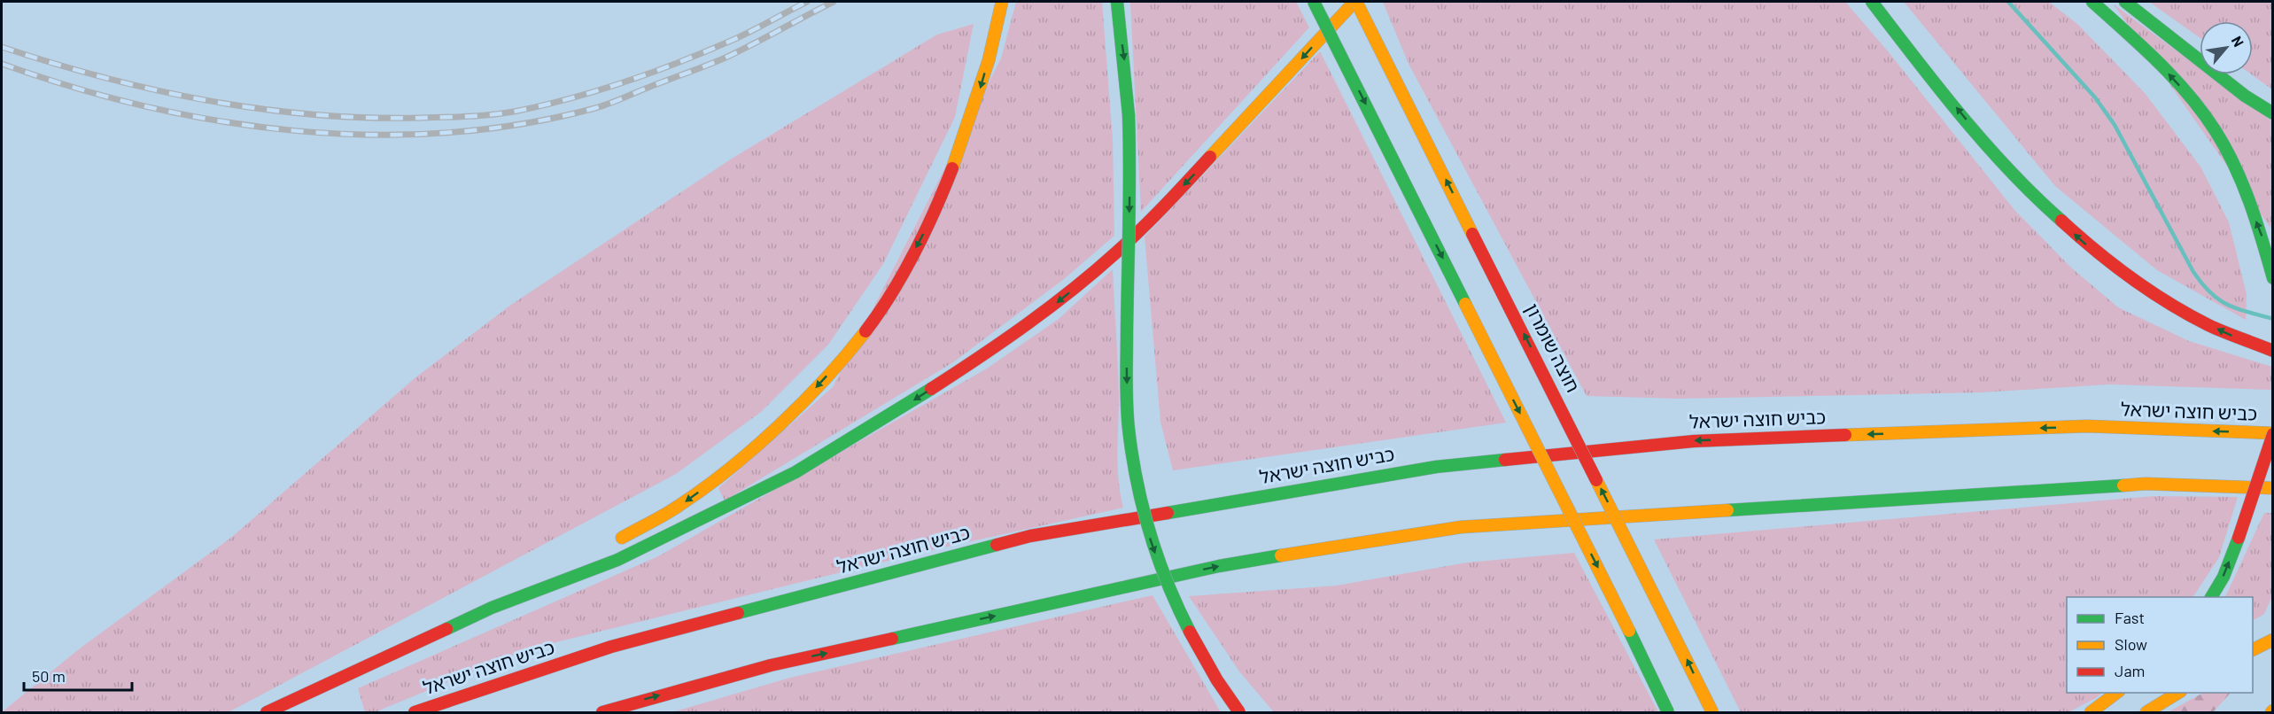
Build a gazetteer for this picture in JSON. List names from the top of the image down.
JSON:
{
  "streets": {
    "highway": ["חוצה שומרון", "כביש חוצה ישראל"]
  },
  "legend": ["Fast", "Slow", "Jam"],
  "scale_bar": "50 m",
  "north": "top right"
}
